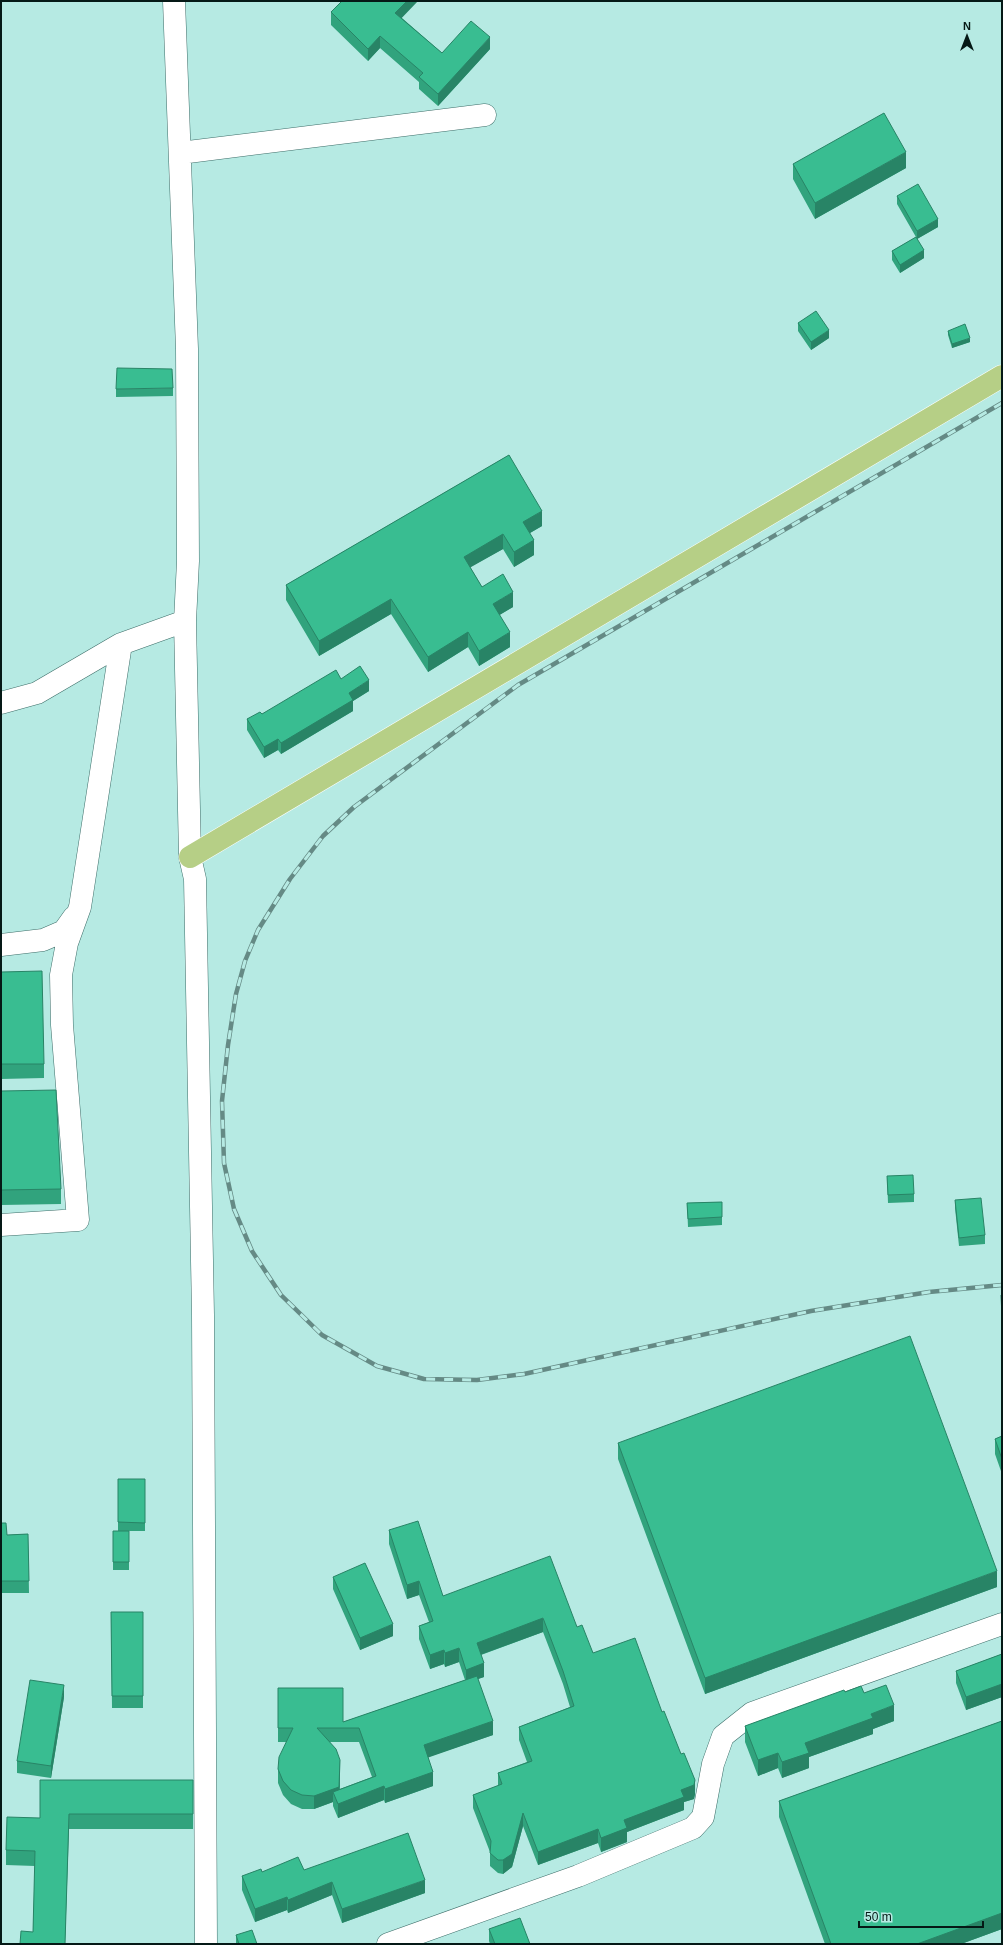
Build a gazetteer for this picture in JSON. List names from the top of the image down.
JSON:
{
  "scale_bar": "50 m",
  "north": "top"
}
